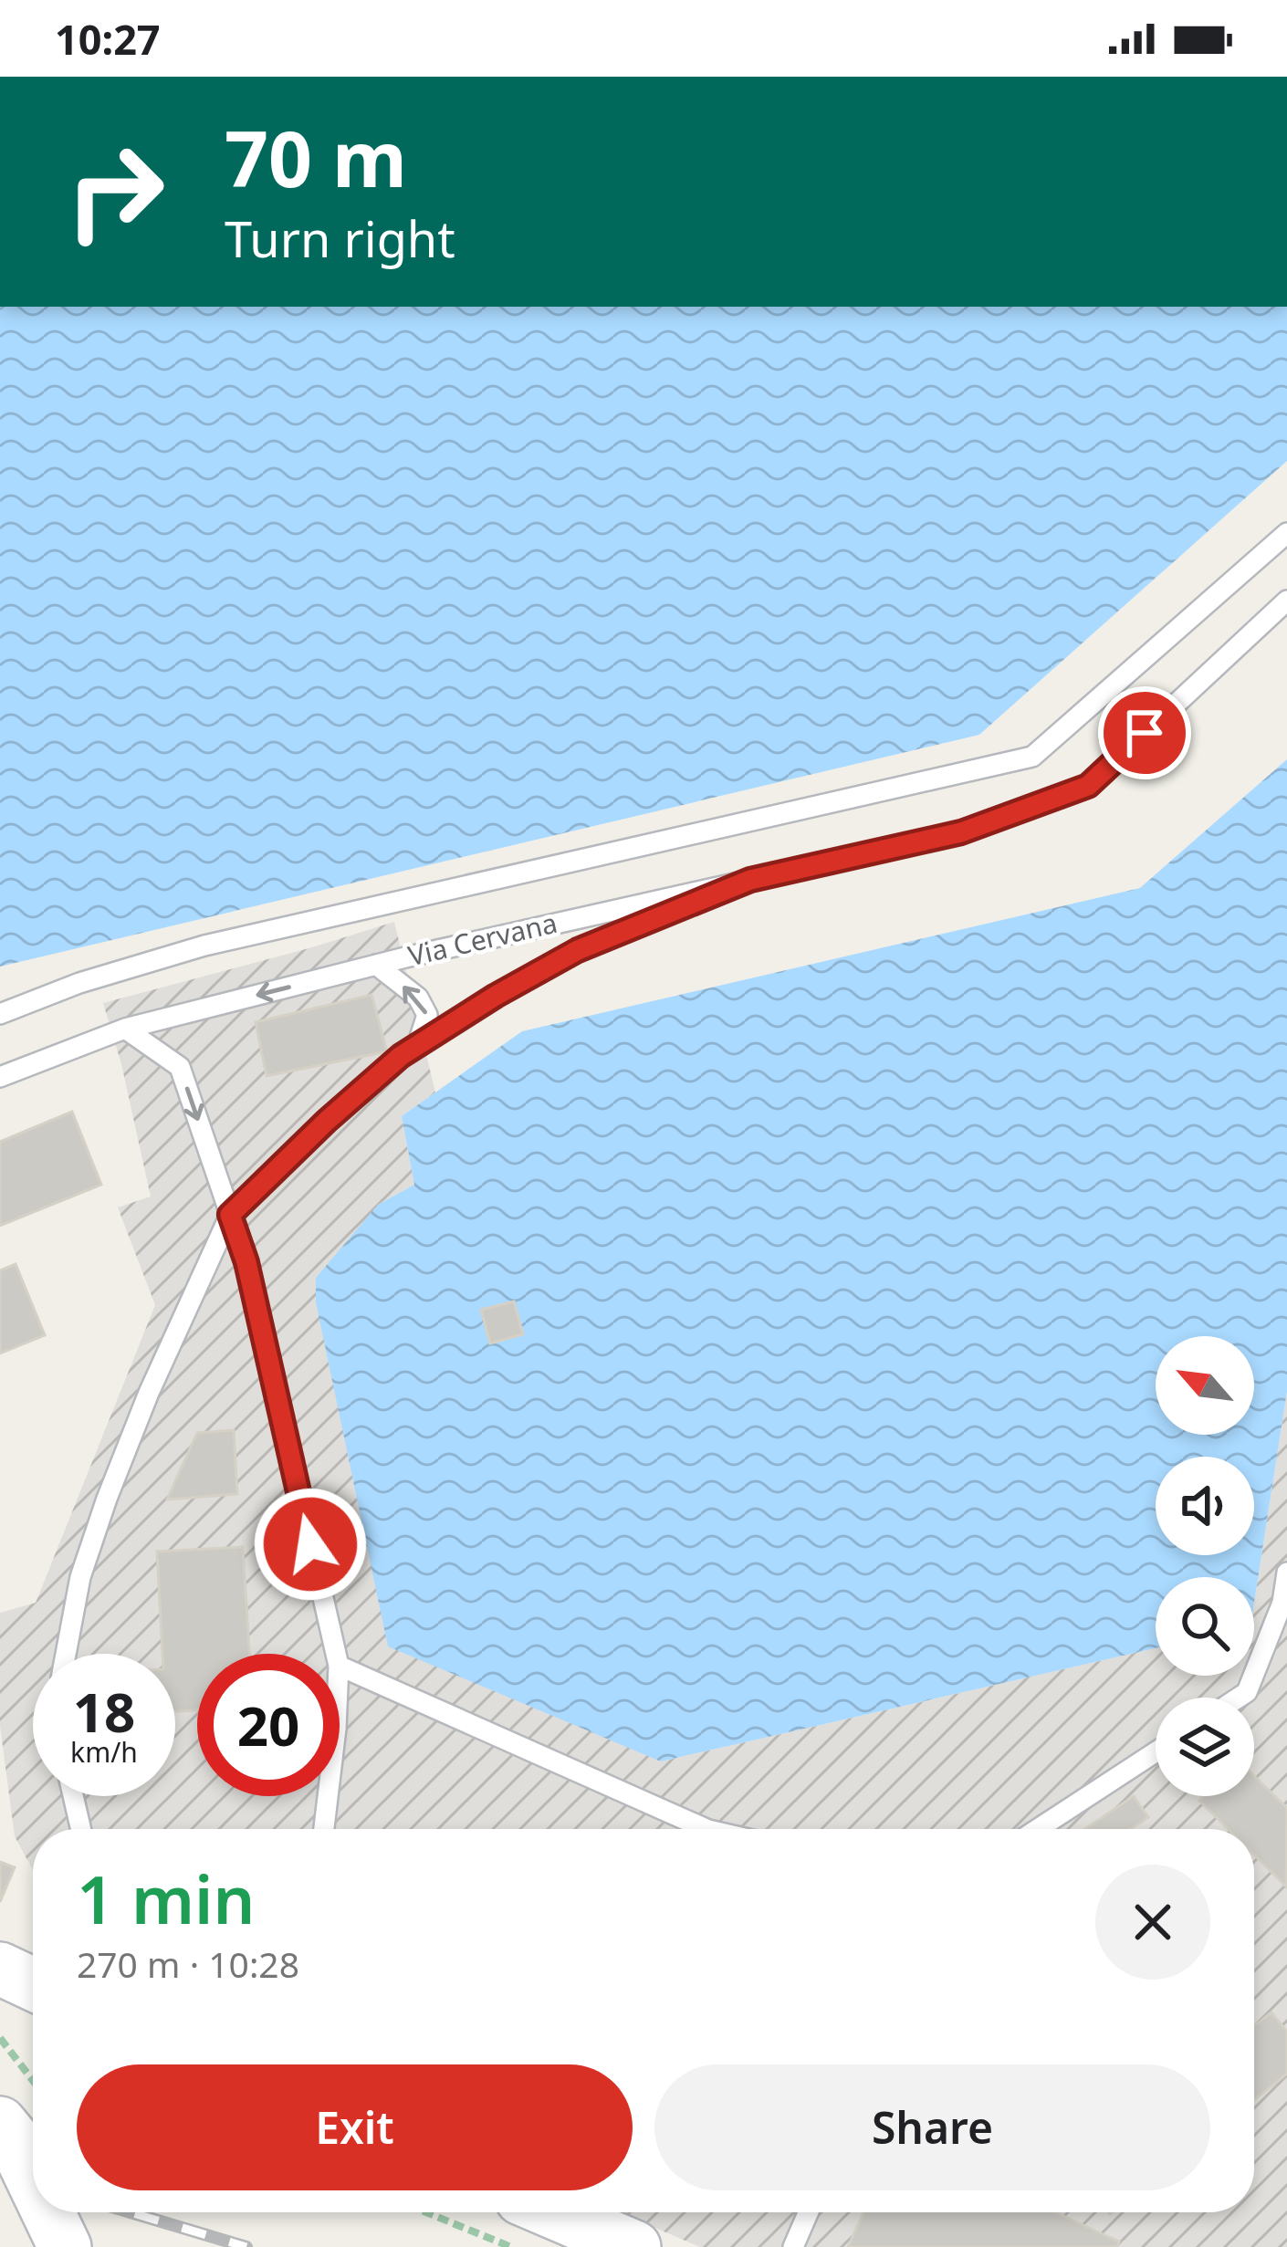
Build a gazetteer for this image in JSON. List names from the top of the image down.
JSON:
{
  "streets": {
    "lane": ["Via Cervana"]
  },
  "north": "top left",
  "page": {
    "status": "10:27",
    "turn": ["70 m", "Turn right"],
    "speed": "18 km/h",
    "limit": "20",
    "heading": ["1 min", "270 m · 10:28"],
    "buttons": ["Exit", "Share"]
  }
}
